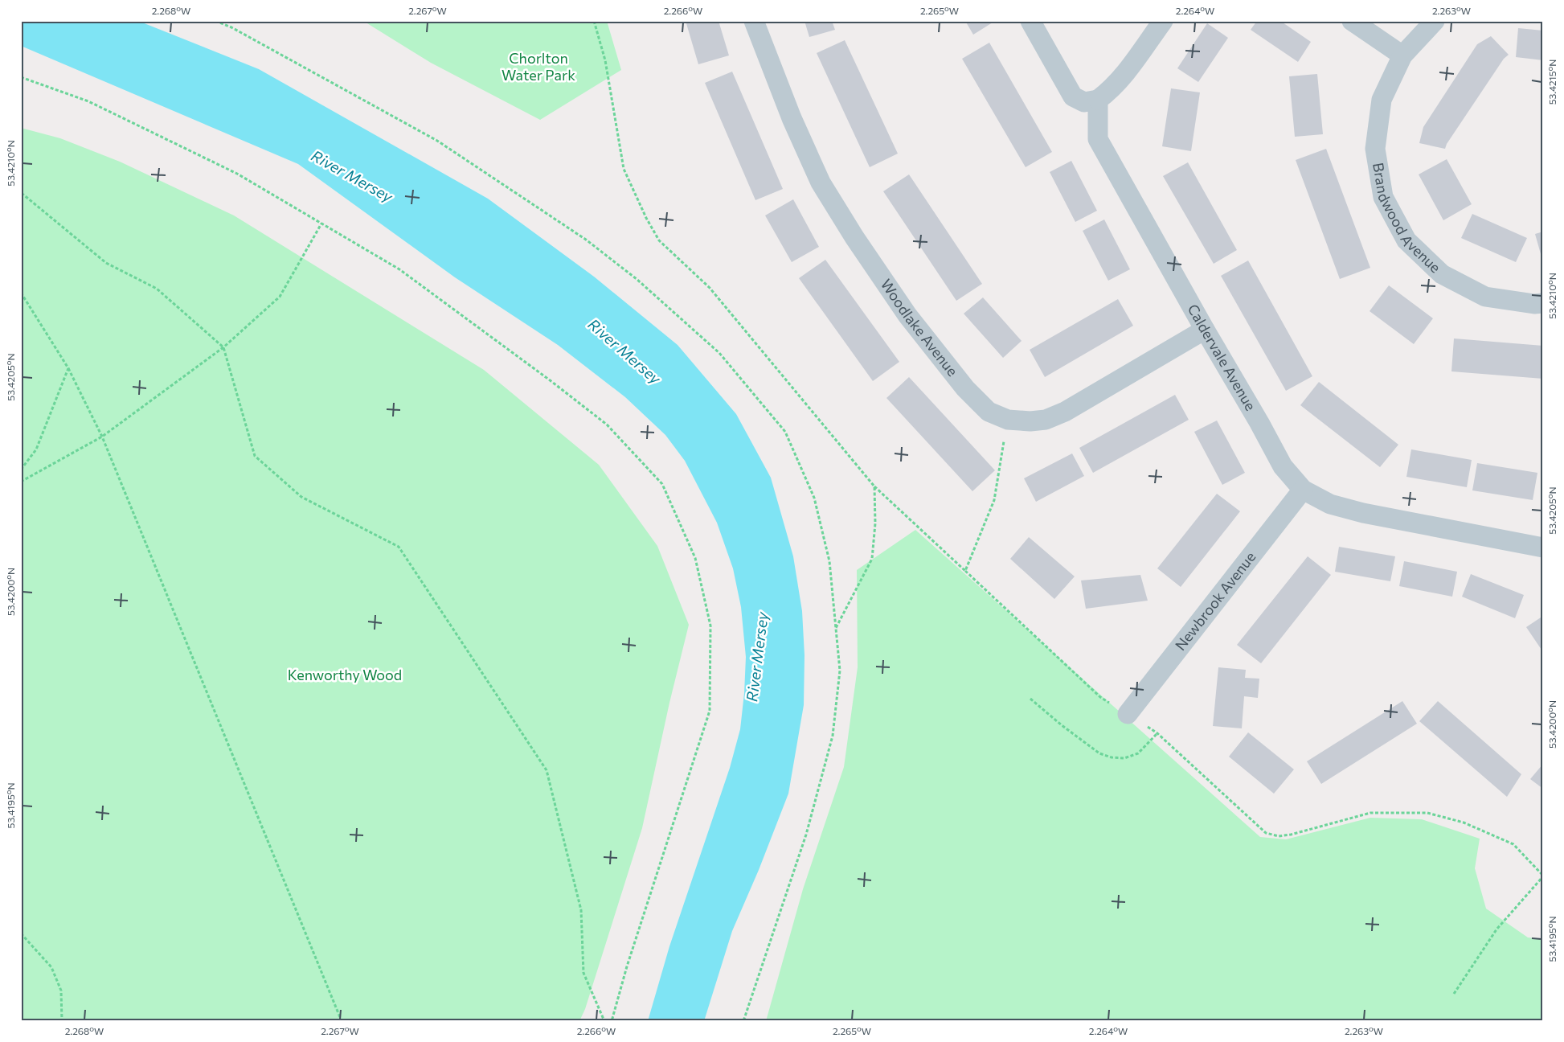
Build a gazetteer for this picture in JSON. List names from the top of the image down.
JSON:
{
  "streets": {
    "street": [
      "Brandwood Avenue",
      "Woodlake Avenue",
      "Caldervale Avenue",
      "Newbrook Avenue"
    ]
  },
  "crossings": [
    ["Woodlake Avenue", "Caldervale Avenue"],
    ["Caldervale Avenue", "Newbrook Avenue"]
  ],
  "water": ["River Mersey"],
  "parks": ["Chorlton Water Park", "Kenworthy Wood"],
  "coordinates": [
    "2.268°W",
    "2.267°W",
    "2.266°W",
    "2.265°W",
    "2.264°W",
    "2.263°W",
    "53.4215°N",
    "53.4210°N",
    "53.4205°N",
    "53.4200°N",
    "53.4195°N"
  ]
}
